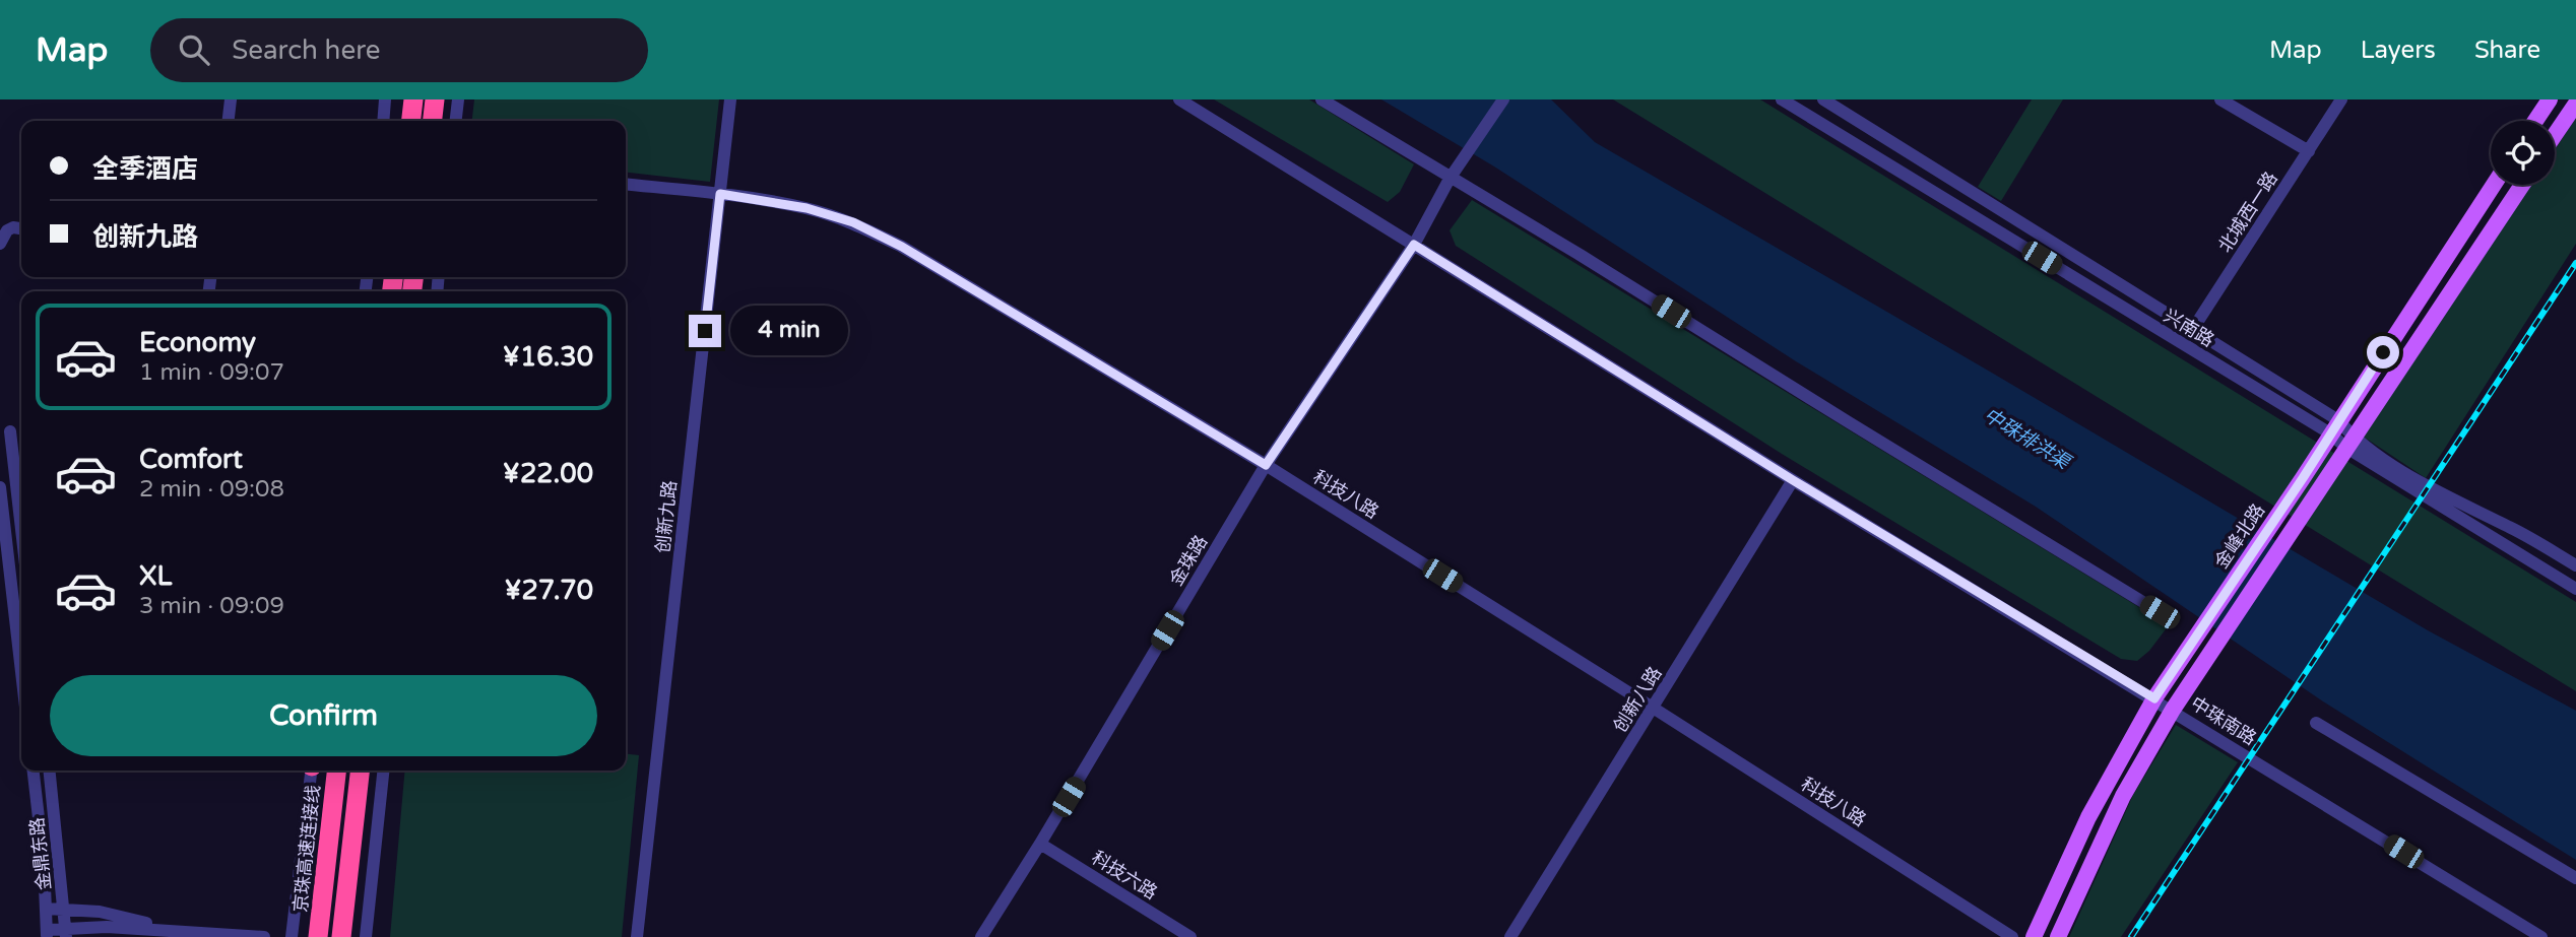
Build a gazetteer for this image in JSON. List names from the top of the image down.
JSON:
{
  "streets": {
    "highway": ["京珠高速连接线"],
    "main road": ["金峰北路"],
    "street": [
      "北城西一路",
      "兴南路",
      "科技八路",
      "创新九路",
      "金珠路",
      "创新八路",
      "中珠南路",
      "金鼎东路",
      "科技六路"
    ]
  },
  "crossings": [
    ["北城西一路", "兴南路"],
    ["兴南路", "金峰北路"],
    ["科技八路", "创新九路"],
    ["科技八路", "金珠路"],
    ["科技八路", "创新八路"],
    ["金峰北路", "中珠南路"],
    ["金珠路", "中珠南路"],
    ["金珠路", "科技六路"],
    ["创新八路", "中珠南路"]
  ],
  "water": ["中珠排洪渠"],
  "page": {
    "header": "Map",
    "search": "Search here",
    "nav": ["Map", "Layers", "Share"],
    "banner": ["全季酒店", "创新九路"],
    "list": [
      {
        "name": "Economy",
        "note": "1 min · 09:07",
        "value": "¥16.30"
      },
      {
        "name": "Comfort",
        "note": "2 min · 09:08",
        "value": "¥22.00"
      },
      {
        "name": "XL",
        "note": "3 min · 09:09",
        "value": "¥27.70"
      }
    ],
    "bubble": "4 min",
    "buttons": "Confirm"
  }
}
